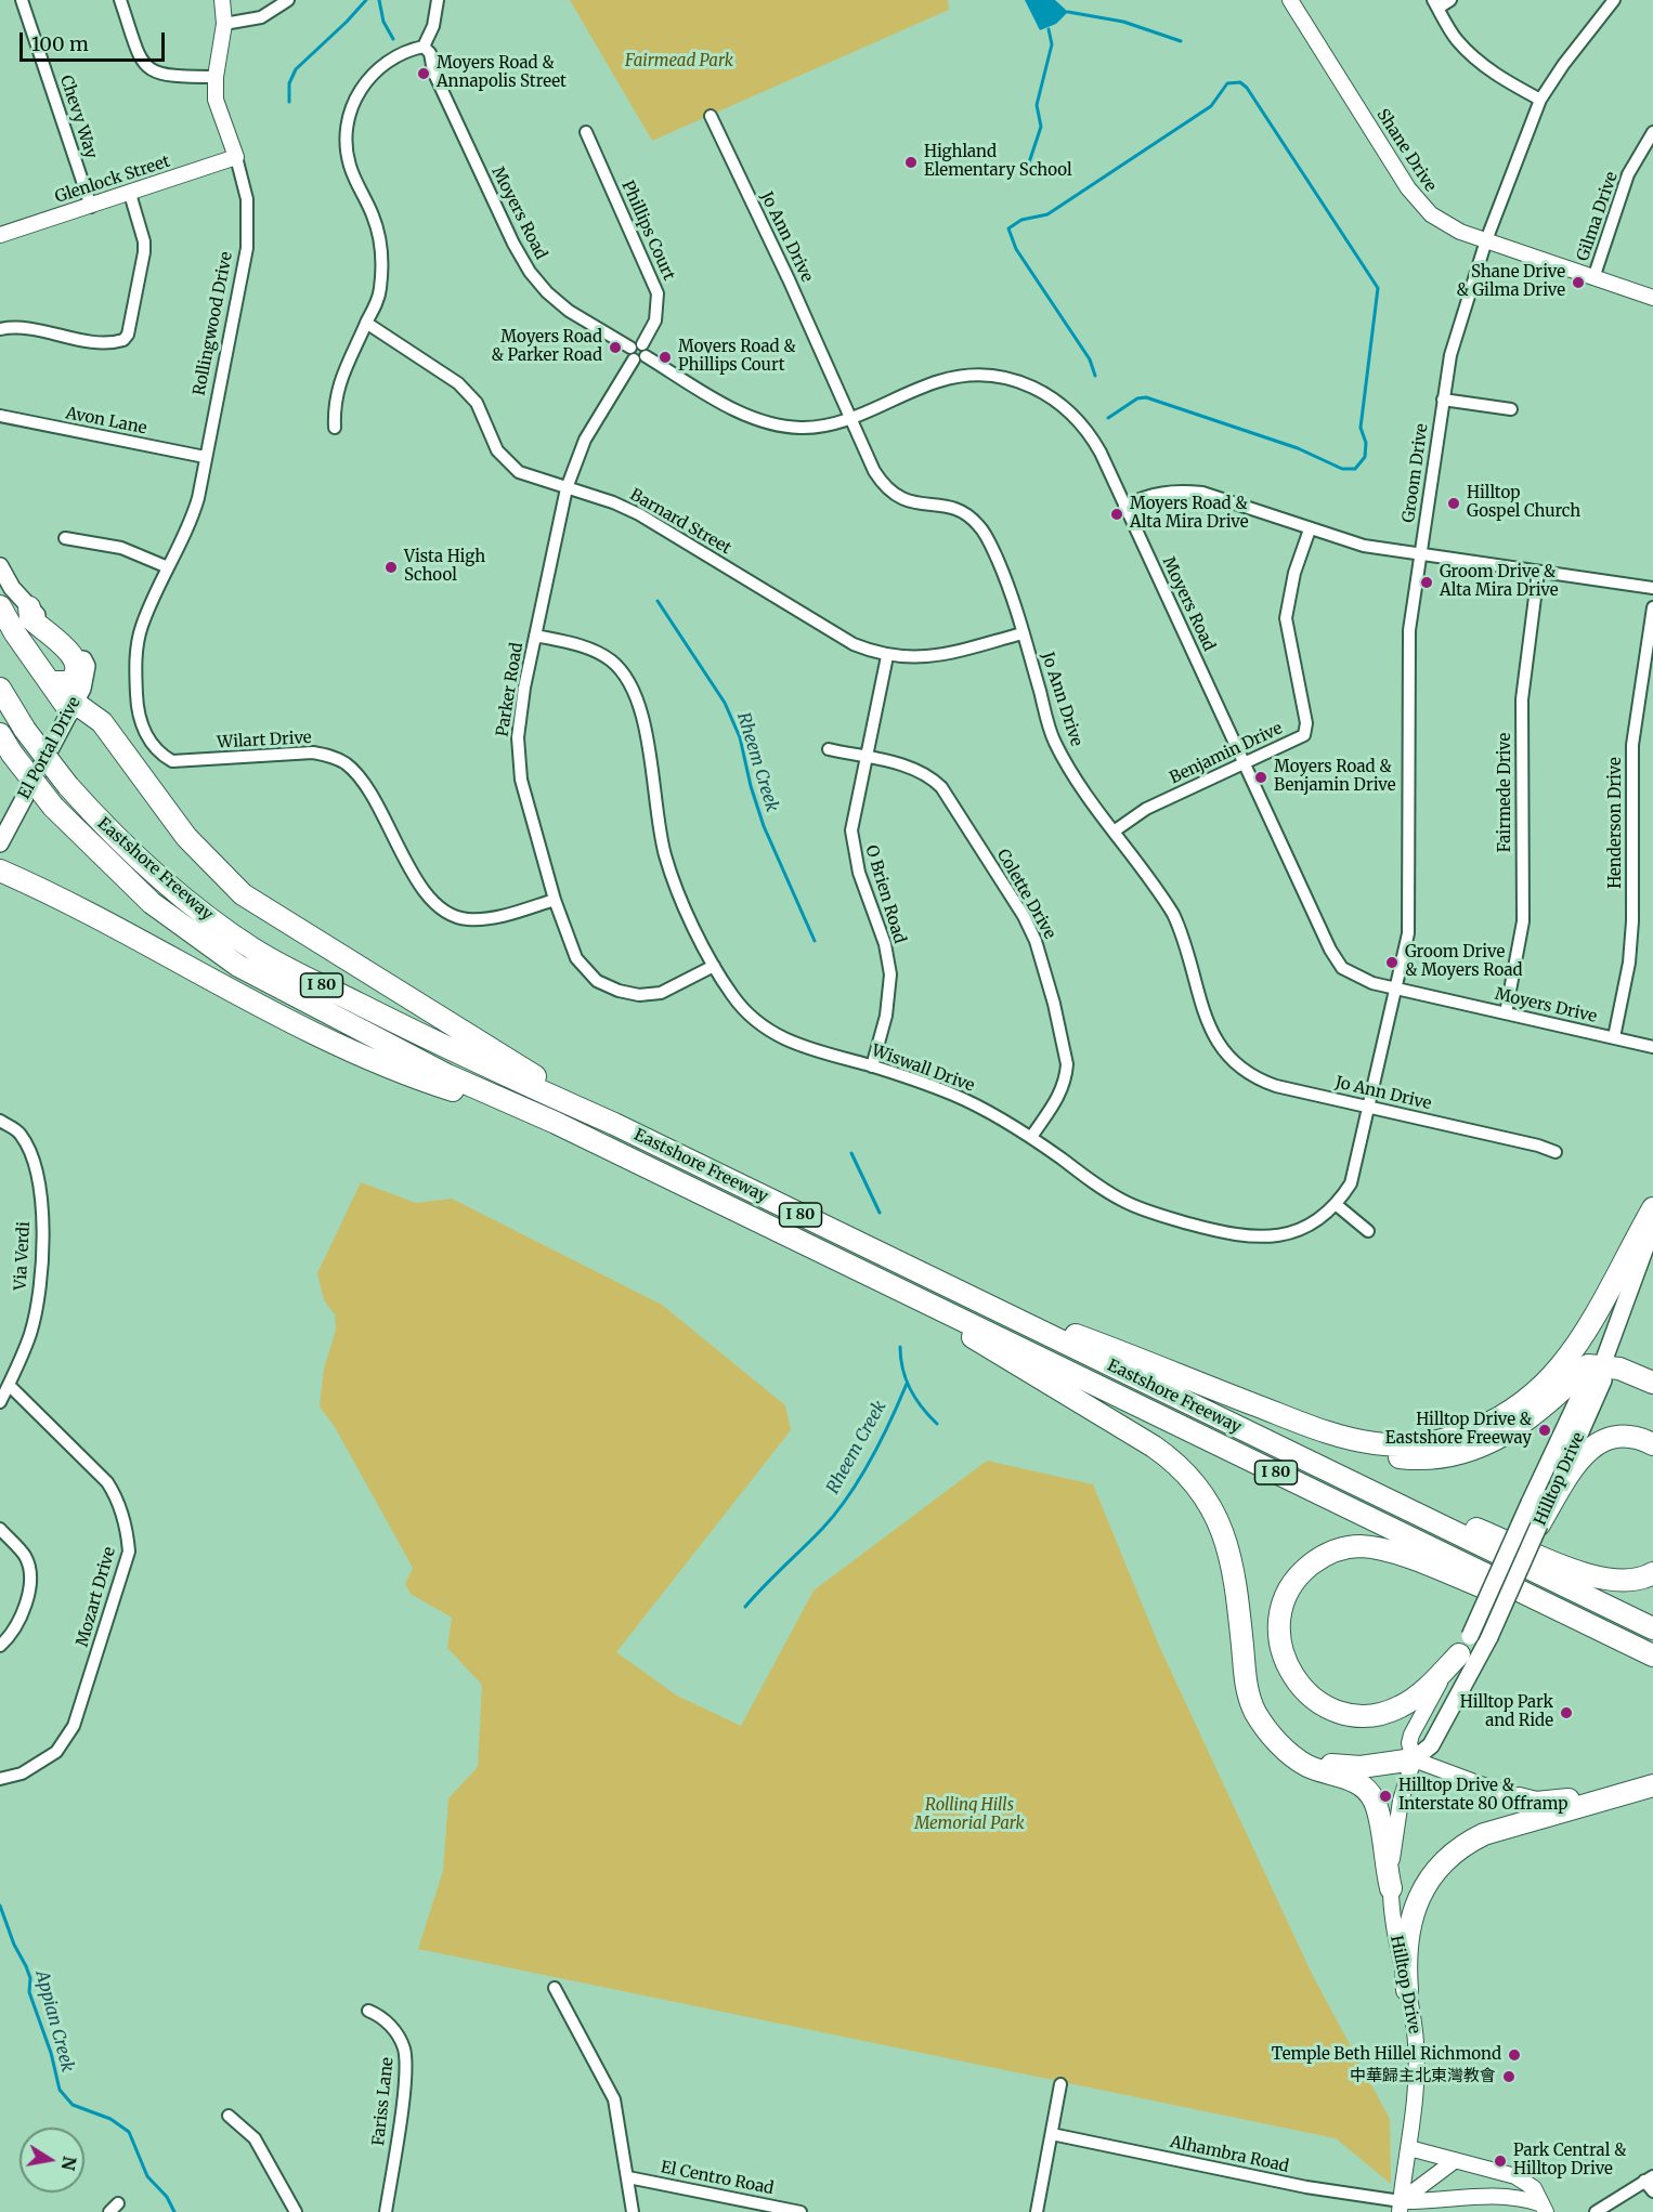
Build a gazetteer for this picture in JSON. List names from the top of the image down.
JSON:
{
  "streets": {
    "highway": ["Eastshore Freeway", "I 80"],
    "main road": ["El Portal Drive", "Hilltop Drive"],
    "street": [
      "Chevy Way",
      "Shane Drive",
      "Glenlock Street",
      "Moyers Road",
      "Gilma Drive",
      "Phillips Court",
      "Jo Ann Drive",
      "Rollingwood Drive",
      "Avon Lane",
      "Groom Drive",
      "Barnard Street",
      "Parker Road",
      "Wilart Drive",
      "Benjamin Drive",
      "Fairmede Drive",
      "Henderson Drive",
      "O Brien Road",
      "Colette Drive",
      "Moyers Drive",
      "Wiswall Drive",
      "Via Verdi",
      "Mozart Drive",
      "Fariss Lane",
      "Alhambra Road",
      "El Centro Road"
    ]
  },
  "crossings": [
    ["Chevy Way", "Glenlock Street"],
    ["Shane Drive", "Gilma Drive"],
    ["Shane Drive", "Groom Drive"],
    ["Glenlock Street", "Rollingwood Drive"],
    ["Moyers Road", "Phillips Court"],
    ["Moyers Road", "Jo Ann Drive"],
    ["Moyers Road", "Groom Drive"],
    ["Moyers Road", "Parker Road"],
    ["Moyers Road", "Benjamin Drive"],
    ["Moyers Road", "Moyers Drive"],
    ["Moyers Road", "Wiswall Drive"],
    ["Phillips Court", "Parker Road"],
    ["Jo Ann Drive", "Barnard Street"],
    ["Jo Ann Drive", "Benjamin Drive"],
    ["Jo Ann Drive", "Wiswall Drive"],
    ["Rollingwood Drive", "Avon Lane"],
    ["Rollingwood Drive", "Wilart Drive"],
    ["Groom Drive", "Moyers Drive"],
    ["Groom Drive", "Wiswall Drive"],
    ["Barnard Street", "Parker Road"],
    ["Barnard Street", "O Brien Road"],
    ["Parker Road", "Wilart Drive"],
    ["Parker Road", "Wiswall Drive"],
    ["Fairmede Drive", "Moyers Drive"],
    ["Henderson Drive", "Moyers Drive"],
    ["O Brien Road", "Colette Drive"],
    ["O Brien Road", "Wiswall Drive"],
    ["Colette Drive", "Wiswall Drive"],
    ["Moyers Drive", "Wiswall Drive"],
    ["Via Verdi", "Mozart Drive"],
    ["Hilltop Drive", "Alhambra Road"]
  ],
  "water": ["Rheem Creek", "Appian Creek"],
  "parks": ["Fairmead Park", "Rolling Hills Memorial Park"],
  "places": [
    "Moyers Road & Annapolis Street",
    "Highland Elementary School",
    "Shane Drive & Gilma Drive",
    "Moyers Road & Parker Road",
    "Moyers Road & Phillips Court",
    "Hilltop Gospel Church",
    "Moyers Road & Alta Mira Drive",
    "Vista High School",
    "Groom Drive & Alta Mira Drive",
    "Moyers Road & Benjamin Drive",
    "Groom Drive & Moyers Road",
    "Hilltop Drive & Eastshore Freeway",
    "Hilltop Park and Ride",
    "Hilltop Drive & Interstate 80 Offramp",
    "Temple Beth Hillel Richmond",
    "中華歸主北東灣教會",
    "Park Central & Hilltop Drive"
  ],
  "scale_bar": "100 m",
  "north": "right"
}
